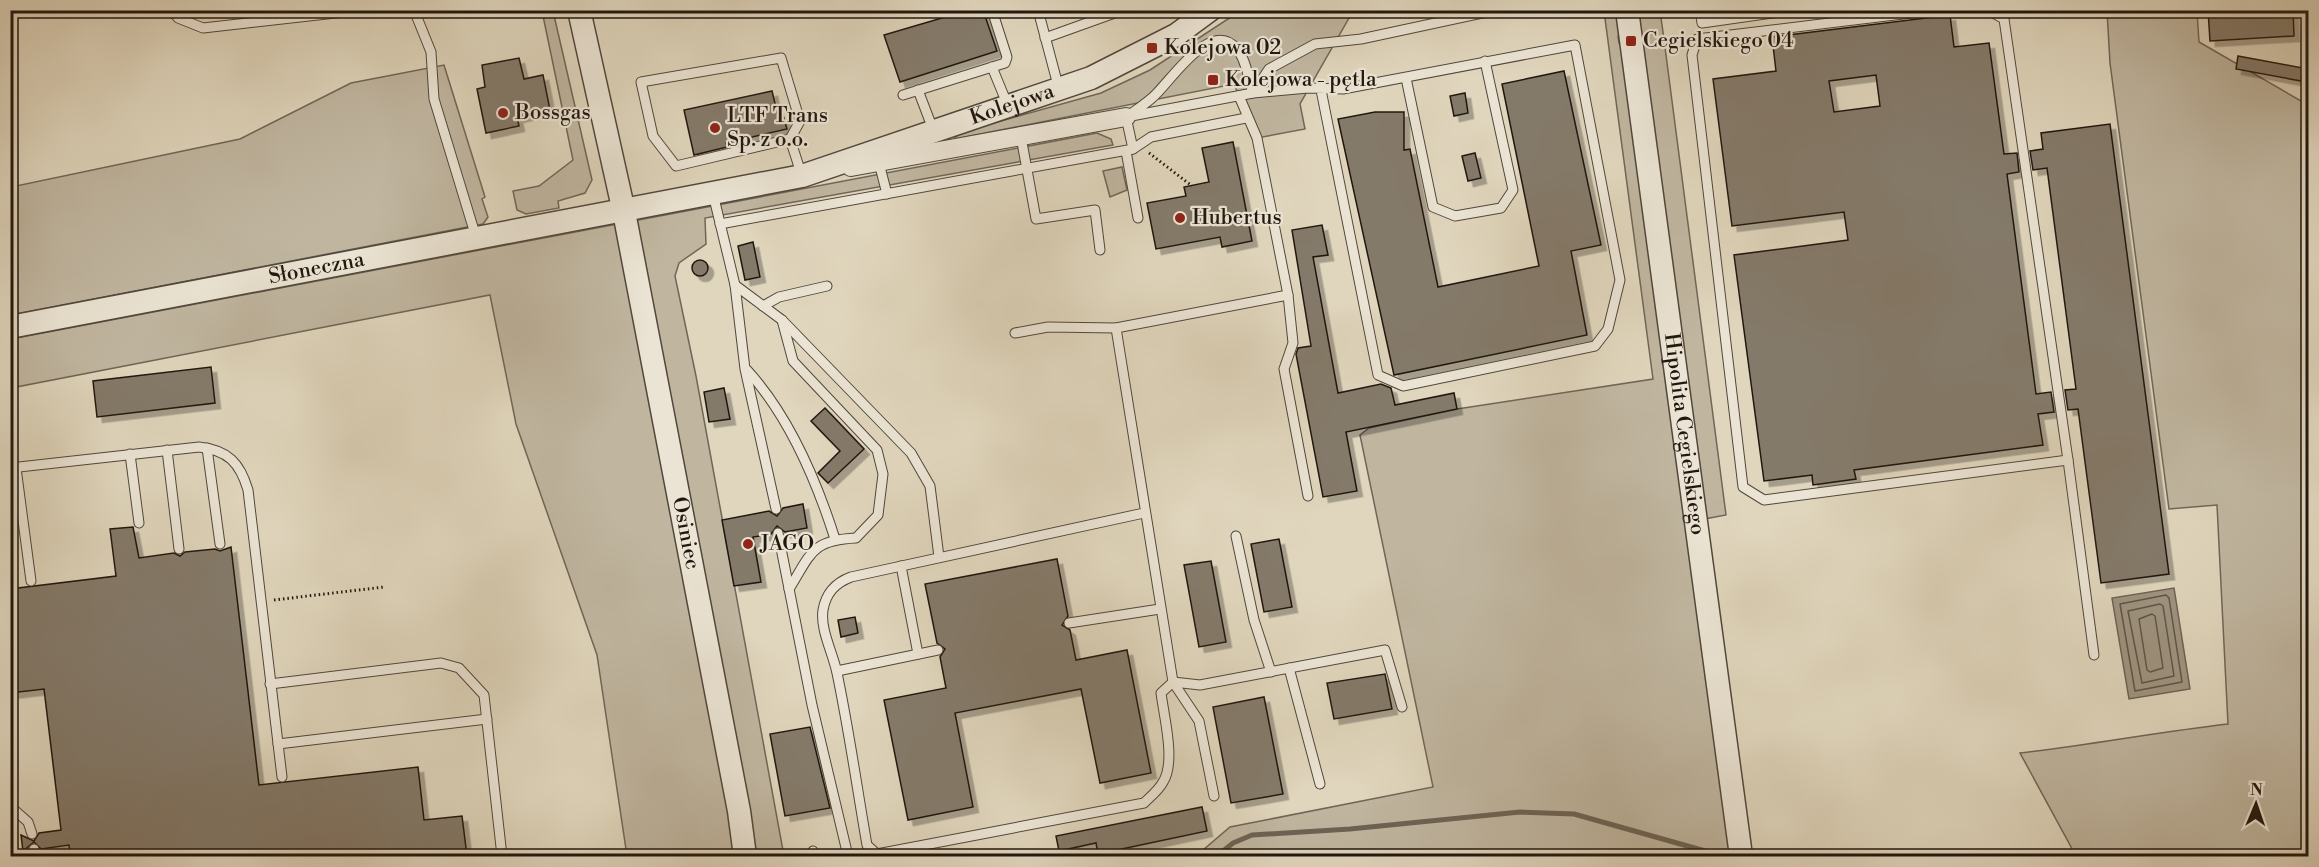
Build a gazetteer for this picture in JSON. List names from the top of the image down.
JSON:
{
  "streets": {
    "street": [
      "Kolejowa",
      "Słoneczna",
      "Hipolita Cegielskiego",
      "Osiniec"
    ]
  },
  "crossings": [
    ["Kolejowa", "Słoneczna"],
    ["Kolejowa", "Osiniec"],
    ["Słoneczna", "Osiniec"]
  ],
  "places": {
    "transit": ["Cegielskiego 04", "Kolejowa 02", "Kolejowa - pętla"],
    "other": [
      "Bossgas",
      "LTF Trans Sp. z o.o.",
      "Hubertus",
      "JAGO"
    ]
  },
  "north": "top"
}
